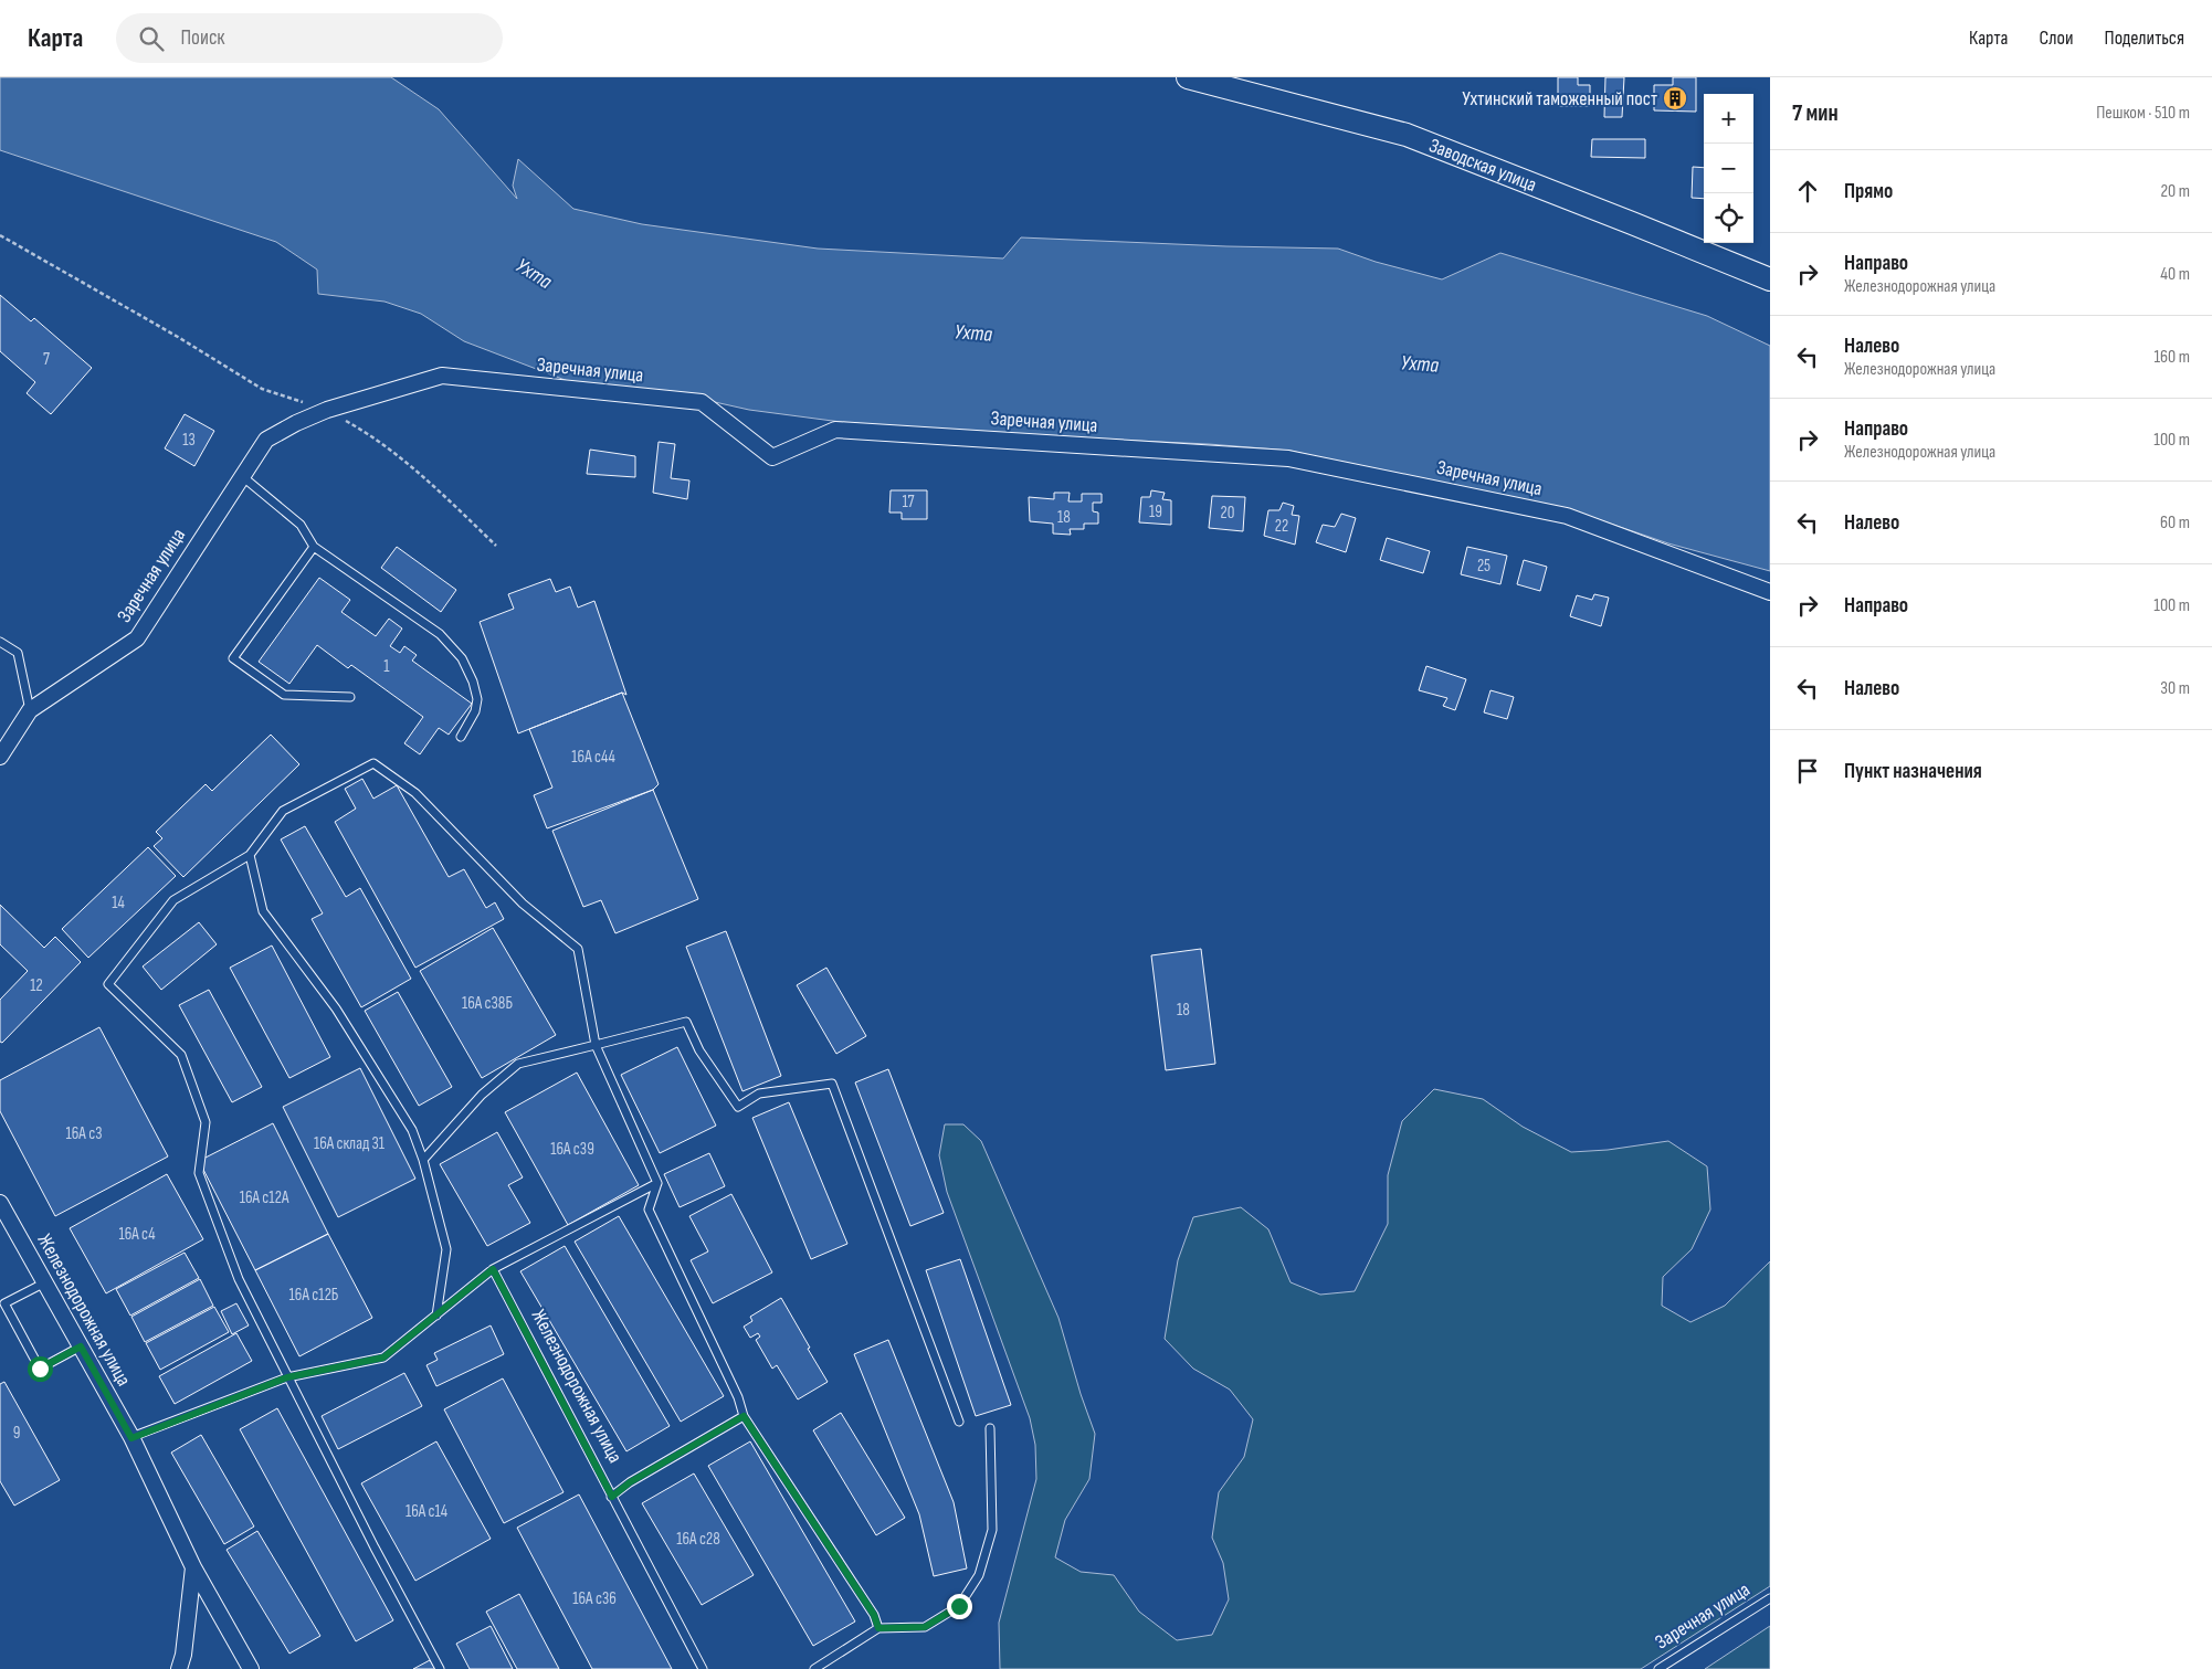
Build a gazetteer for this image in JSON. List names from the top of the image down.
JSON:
{
  "streets": {
    "street": ["Заводская улица", "Заречная улица", "Железнодорожная улица"]
  },
  "water": ["Ухта"],
  "places": {
    "building": ["Ухтинский таможенный пост"]
  },
  "house_numbers": [
    "7",
    "13",
    "17",
    "19",
    "20",
    "18",
    "22",
    "25",
    "1",
    "16А с44",
    "14",
    "12",
    "16А с38Б",
    "18",
    "16А с3",
    "16А склад 31",
    "16А с39",
    "16А с12А",
    "16А с4",
    "16А с12Б",
    "9",
    "16А с14",
    "16А с28",
    "16А с36"
  ],
  "page": {
    "header": "Карта",
    "search": "Поиск",
    "nav": ["Карта", "Слои", "Поделиться"],
    "heading": ["7 мин", "Пешком · 510 m"],
    "map_buttons": ["+", "−"],
    "list": [
      ["Прямо", "20 m"],
      ["Направо", "Железнодорожная улица", "40 m"],
      ["Налево", "Железнодорожная улица", "160 m"],
      ["Направо", "Железнодорожная улица", "100 m"],
      ["Налево", "60 m"],
      ["Направо", "100 m"],
      ["Налево", "30 m"],
      "Пункт назначения"
    ]
  }
}
